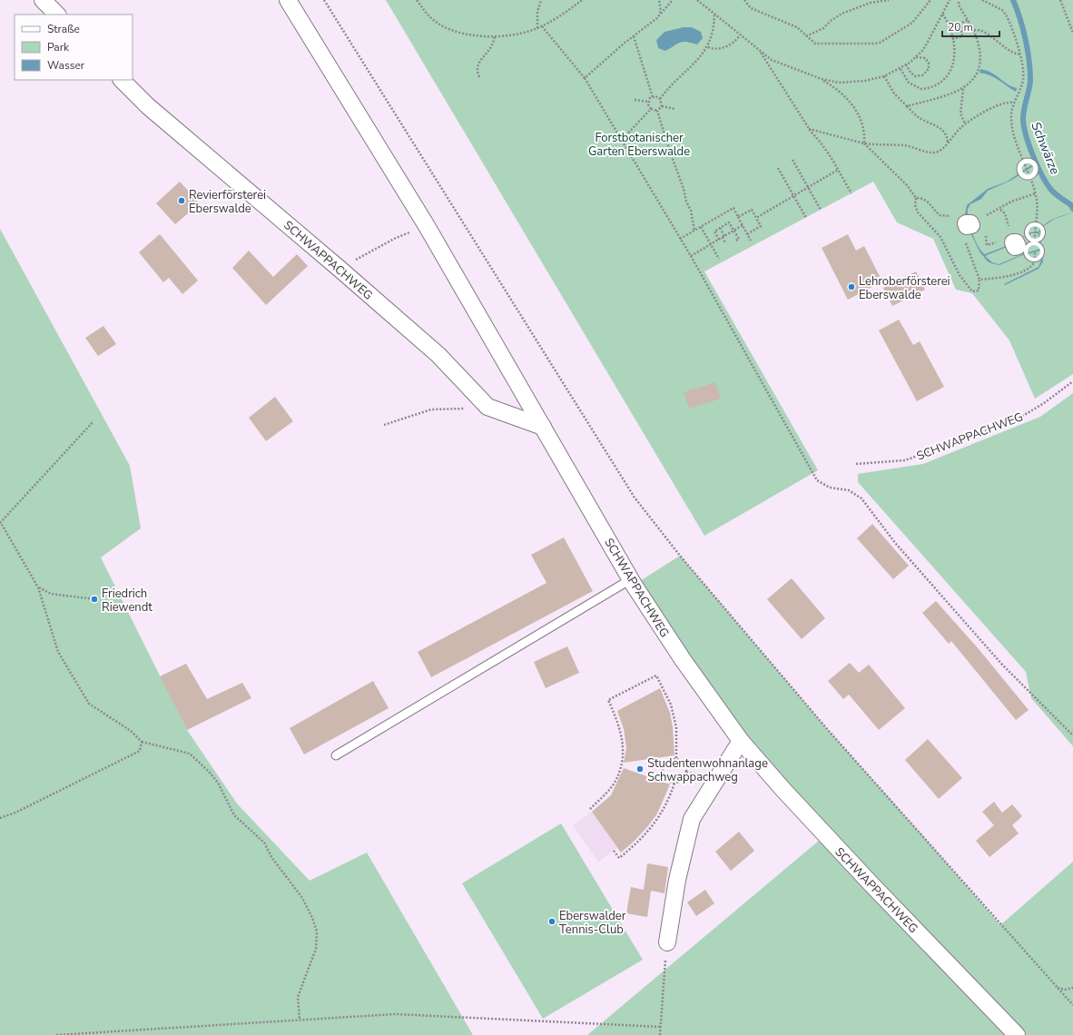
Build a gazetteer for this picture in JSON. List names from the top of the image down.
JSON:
{
  "streets": {
    "street": ["SCHWAPPACHWEG"]
  },
  "water": ["Schwärze"],
  "parks": ["Forstbotanischer Garten Eberswalde"],
  "places": [
    "Revierförsterei Eberswalde",
    "Lehroberförsterei Eberswalde",
    "Friedrich Riewendt",
    "Studentenwohnanlage Schwappachweg",
    "Eberswalder Tennis-Club"
  ],
  "legend": ["Straße", "Park", "Wasser"],
  "scale_bar": "20 m"
}
